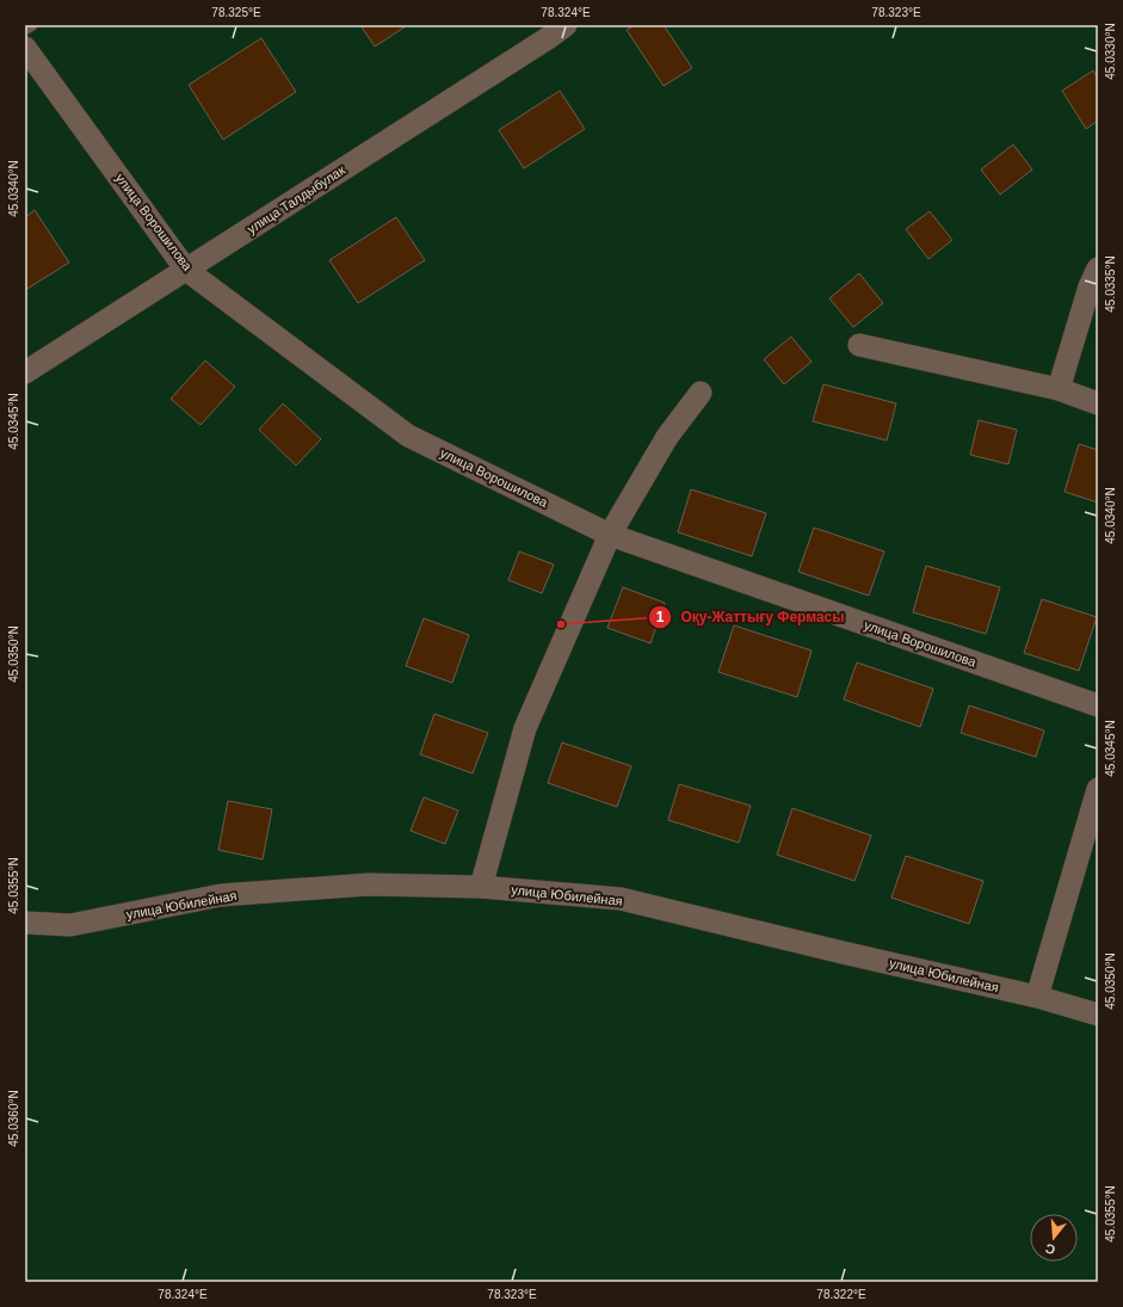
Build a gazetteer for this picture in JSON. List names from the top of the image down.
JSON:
{
  "streets": {
    "street": ["улица Талдыбулак", "улица Ворошилова", "улица Юбилейная"]
  },
  "crossings": [
    ["улица Талдыбулак", "улица Ворошилова"]
  ],
  "places": ["Оқу-Жаттығу Фермасы"],
  "north": "bottom",
  "coordinates": [
    "78.325°E",
    "78.324°E",
    "78.323°E",
    "45.0330°N",
    "45.0340°N",
    "45.0335°N",
    "45.0345°N",
    "45.0350°N",
    "45.0355°N",
    "45.0360°N",
    "78.322°E"
  ]
}
